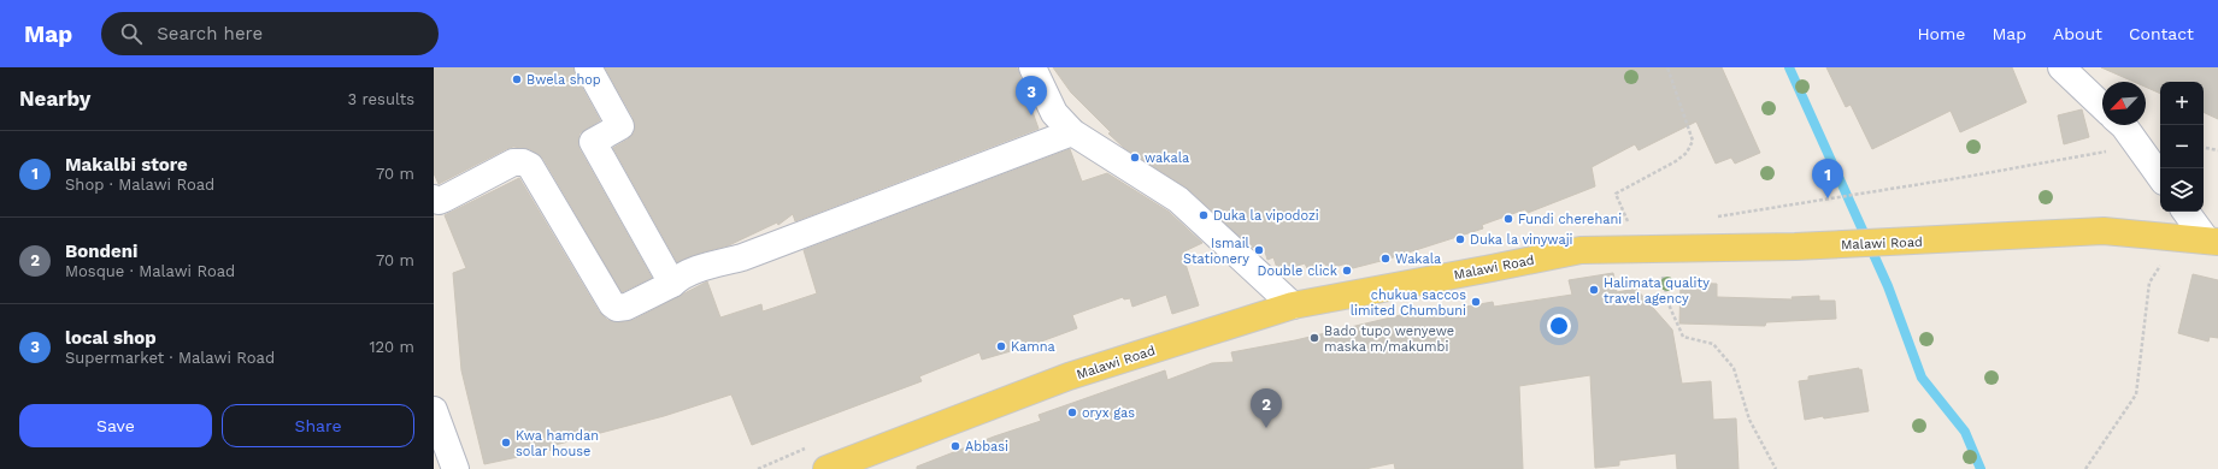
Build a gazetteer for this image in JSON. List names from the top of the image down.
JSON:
{
  "streets": {
    "main road": ["Malawi Road"]
  },
  "places": [
    "Bwela shop",
    "wakala",
    "Duka la vipodozi",
    "Fundi cherehani",
    "Duka la vinywaji",
    "Ismail Stationery",
    "Wakala",
    "Double click",
    "Halimata quality travel agency",
    "chukua saccos limited Chumbuni",
    "Bado tupo wenyewe maska m/makumbi",
    "Kamna",
    "oryx gas",
    "Kwa hamdan solar house",
    "Abbasi"
  ],
  "north": "bottom left",
  "page": {
    "header": "Map",
    "search": "Search here",
    "nav": [
      "Home",
      "Map",
      "About",
      "Contact"
    ],
    "heading": ["Nearby", "3 results"],
    "pins": ["3", "1", "2"],
    "map_buttons": ["+", "−"],
    "list": [
      {
        "mark": "1",
        "name": "Makalbi store",
        "note": "Shop · Malawi Road",
        "value": "70 m"
      },
      {
        "mark": "2",
        "name": "Bondeni",
        "note": "Mosque · Malawi Road",
        "value": "70 m"
      },
      {
        "mark": "3",
        "name": "local shop",
        "note": "Supermarket · Malawi Road",
        "value": "120 m"
      }
    ],
    "buttons": ["Save", "Share"]
  }
}
